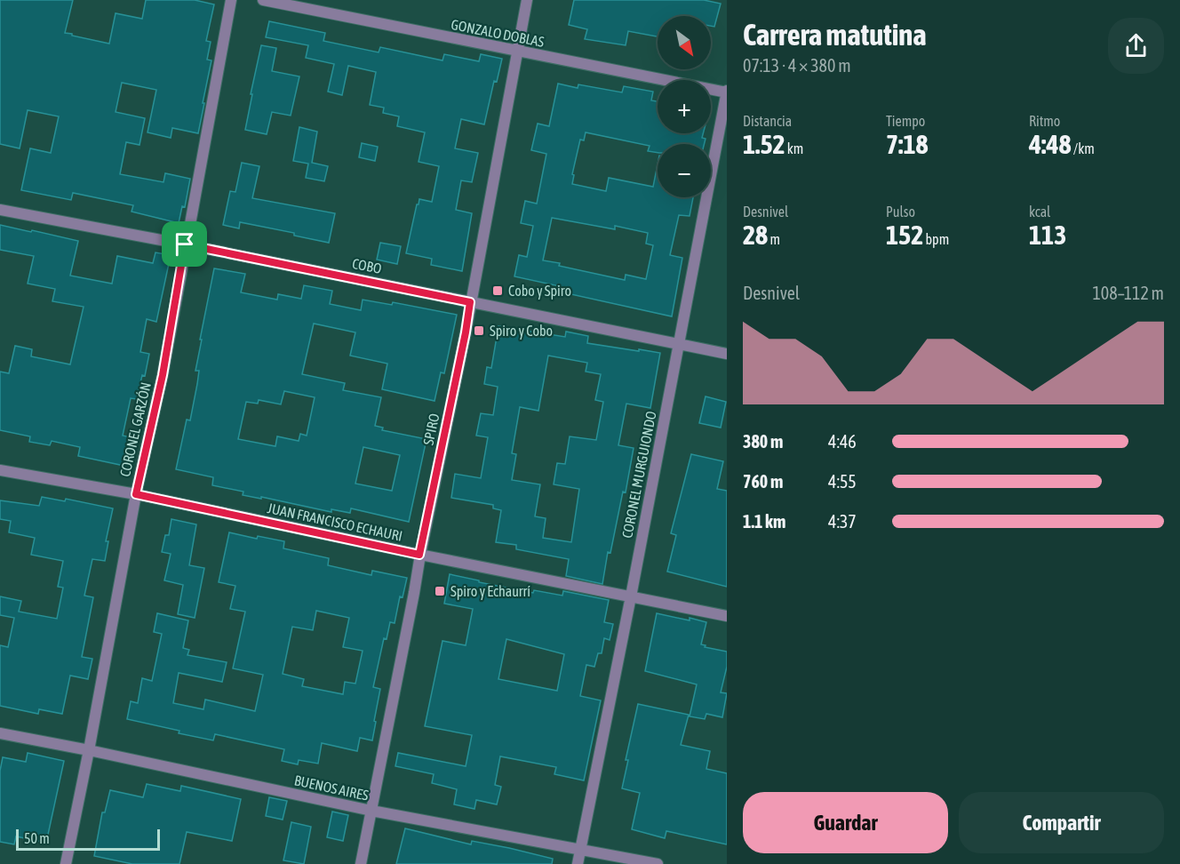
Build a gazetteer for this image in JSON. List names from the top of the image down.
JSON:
{
  "streets": {
    "street": [
      "GONZALO DOBLAS",
      "COBO",
      "CORONEL GARZÓN",
      "SPIRO",
      "CORONEL MURGUIONDO",
      "JUAN FRANCISCO ECHAURI",
      "BUENOS AIRES"
    ]
  },
  "crossings": [
    ["GONZALO DOBLAS", "SPIRO"],
    ["GONZALO DOBLAS", "CORONEL MURGUIONDO"],
    ["COBO", "CORONEL GARZÓN"],
    ["COBO", "SPIRO"],
    ["COBO", "CORONEL MURGUIONDO"],
    ["CORONEL GARZÓN", "JUAN FRANCISCO ECHAURI"],
    ["CORONEL GARZÓN", "BUENOS AIRES"],
    ["SPIRO", "JUAN FRANCISCO ECHAURI"],
    ["SPIRO", "BUENOS AIRES"],
    ["CORONEL MURGUIONDO", "JUAN FRANCISCO ECHAURI"],
    ["CORONEL MURGUIONDO", "BUENOS AIRES"]
  ],
  "places": {
    "transit": ["Cobo y Spiro", "Spiro y Cobo", "Spiro y Echaurrí"]
  },
  "scale_bar": "50 m",
  "north": "bottom right",
  "page": {
    "heading": ["Carrera matutina", "07:13 · 4 × 380 m"],
    "map_buttons": ["+", "−"],
    "stats": [
      ["Distancia", "1.52 km"],
      ["Tiempo", "7:18"],
      ["Ritmo", "4:48 /km"],
      ["Desnivel", "28 m"],
      ["Pulso", "152 bpm"],
      ["kcal", "113"]
    ],
    "chart": ["Desnivel", "108–112 m"],
    "list": [
      {
        "name": "380 m",
        "note": "4:46"
      },
      {
        "name": "760 m",
        "note": "4:55"
      },
      {
        "name": "1.1 km",
        "note": "4:37"
      }
    ],
    "buttons": ["Guardar", "Compartir"],
    "scale": "50 m"
  }
}
